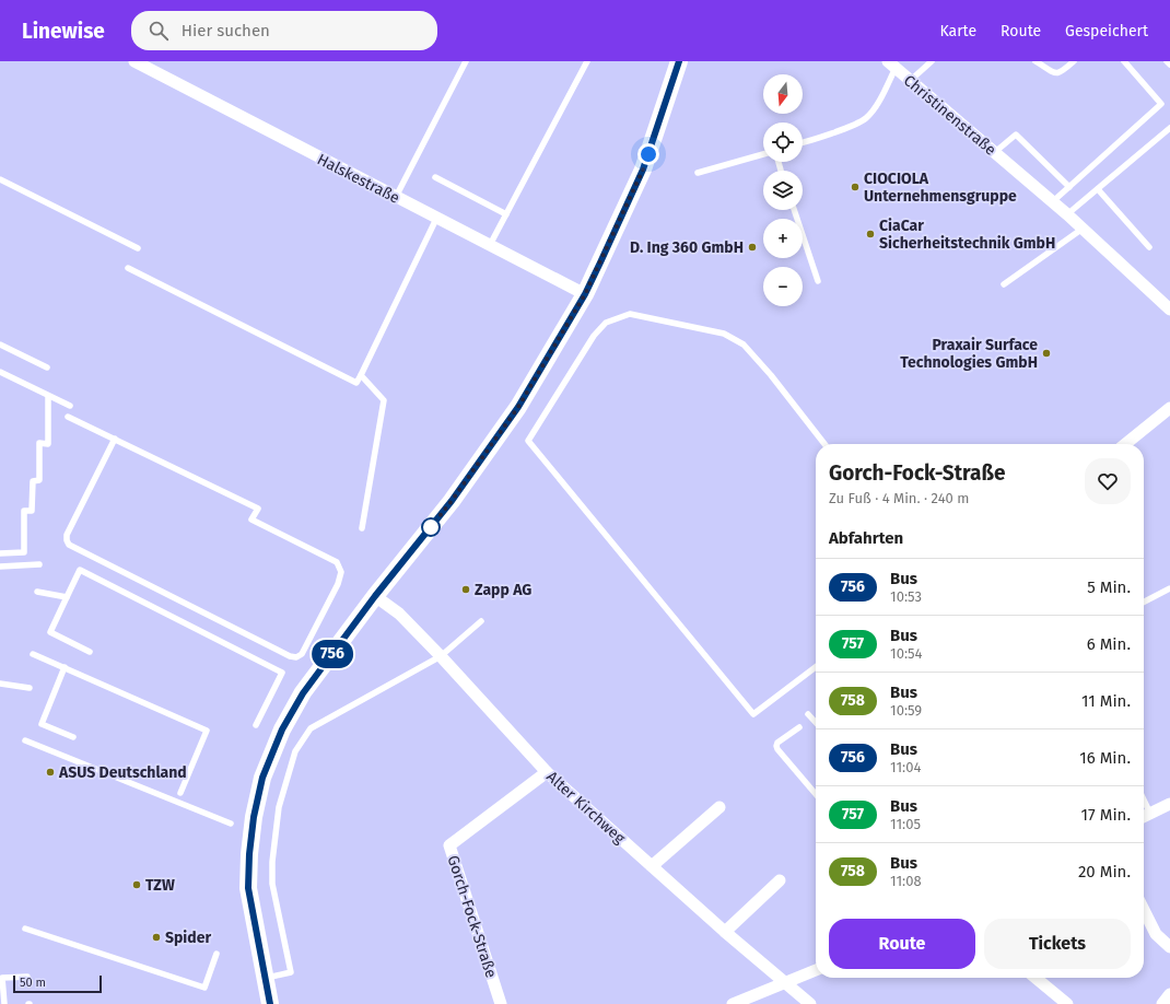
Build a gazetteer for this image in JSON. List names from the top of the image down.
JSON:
{
  "streets": {
    "street": [
      "Christinenstraße",
      "Halskestraße",
      "Alter Kirchweg",
      "Gorch-Fock-Straße"
    ]
  },
  "crossings": [
    ["Alter Kirchweg", "Gorch-Fock-Straße"]
  ],
  "places": [
    "CIOCIOLA Unternehmensgruppe",
    "CiaCar Sicherheitstechnik GmbH",
    "D. Ing 360 GmbH",
    "Praxair Surface Technologies GmbH",
    "Zapp AG",
    "ASUS Deutschland",
    "TZW",
    "Spider"
  ],
  "lines": ["bus line 756"],
  "scale_bar": "50 m",
  "north": "bottom",
  "page": {
    "header": "Linewise",
    "search": "Hier suchen",
    "nav": ["Karte", "Route", "Gespeichert"],
    "on_map": "756",
    "map_buttons": ["+", "−"],
    "heading": [
      ["Gorch-Fock-Straße", "Zu Fuß · 4 Min. · 240 m"],
      "Abfahrten"
    ],
    "list": [
      {
        "mark": "756",
        "name": "Bus",
        "note": "10:53",
        "value": "5 Min."
      },
      {
        "mark": "757",
        "name": "Bus",
        "note": "10:54",
        "value": "6 Min."
      },
      {
        "mark": "758",
        "name": "Bus",
        "note": "10:59",
        "value": "11 Min."
      },
      {
        "mark": "756",
        "name": "Bus",
        "note": "11:04",
        "value": "16 Min."
      },
      {
        "mark": "757",
        "name": "Bus",
        "note": "11:05",
        "value": "17 Min."
      },
      {
        "mark": "758",
        "name": "Bus",
        "note": "11:08",
        "value": "20 Min."
      }
    ],
    "buttons": ["Route", "Tickets"],
    "scale": "50 m"
  }
}
